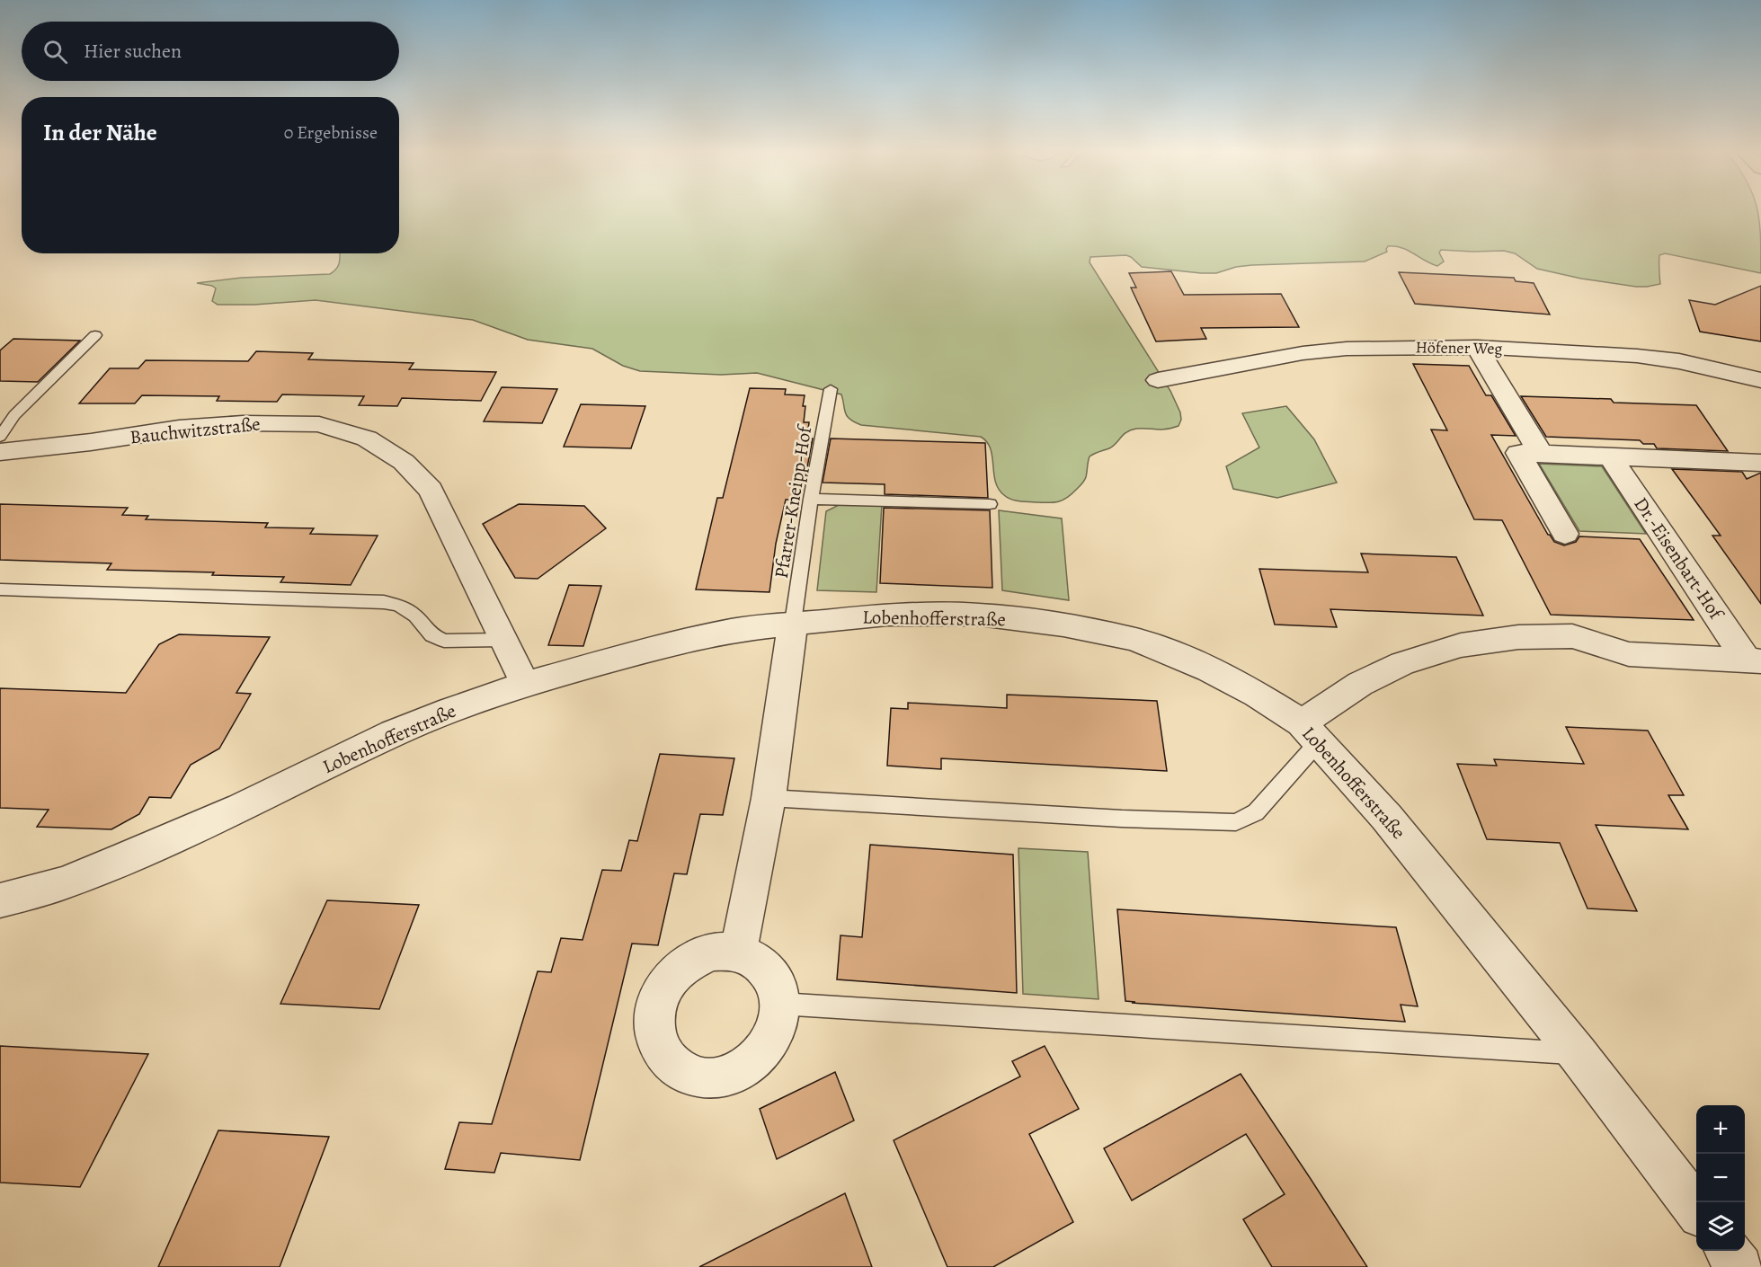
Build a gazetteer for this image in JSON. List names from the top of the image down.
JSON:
{
  "streets": {
    "street": [
      "Höfener Weg",
      "Bauchwitzstraße",
      "Dr.-Eisenbart-Hof",
      "Lobenhofferstraße"
    ],
    "lane": ["Pfarrer-Kneipp-Hof"]
  },
  "crossings": [
    ["Bauchwitzstraße", "Lobenhofferstraße"],
    ["Pfarrer-Kneipp-Hof", "Lobenhofferstraße"]
  ],
  "page": {
    "search": "Hier suchen",
    "heading": ["In der Nähe", "0 Ergebnisse"],
    "map_buttons": ["+", "−"]
  }
}
